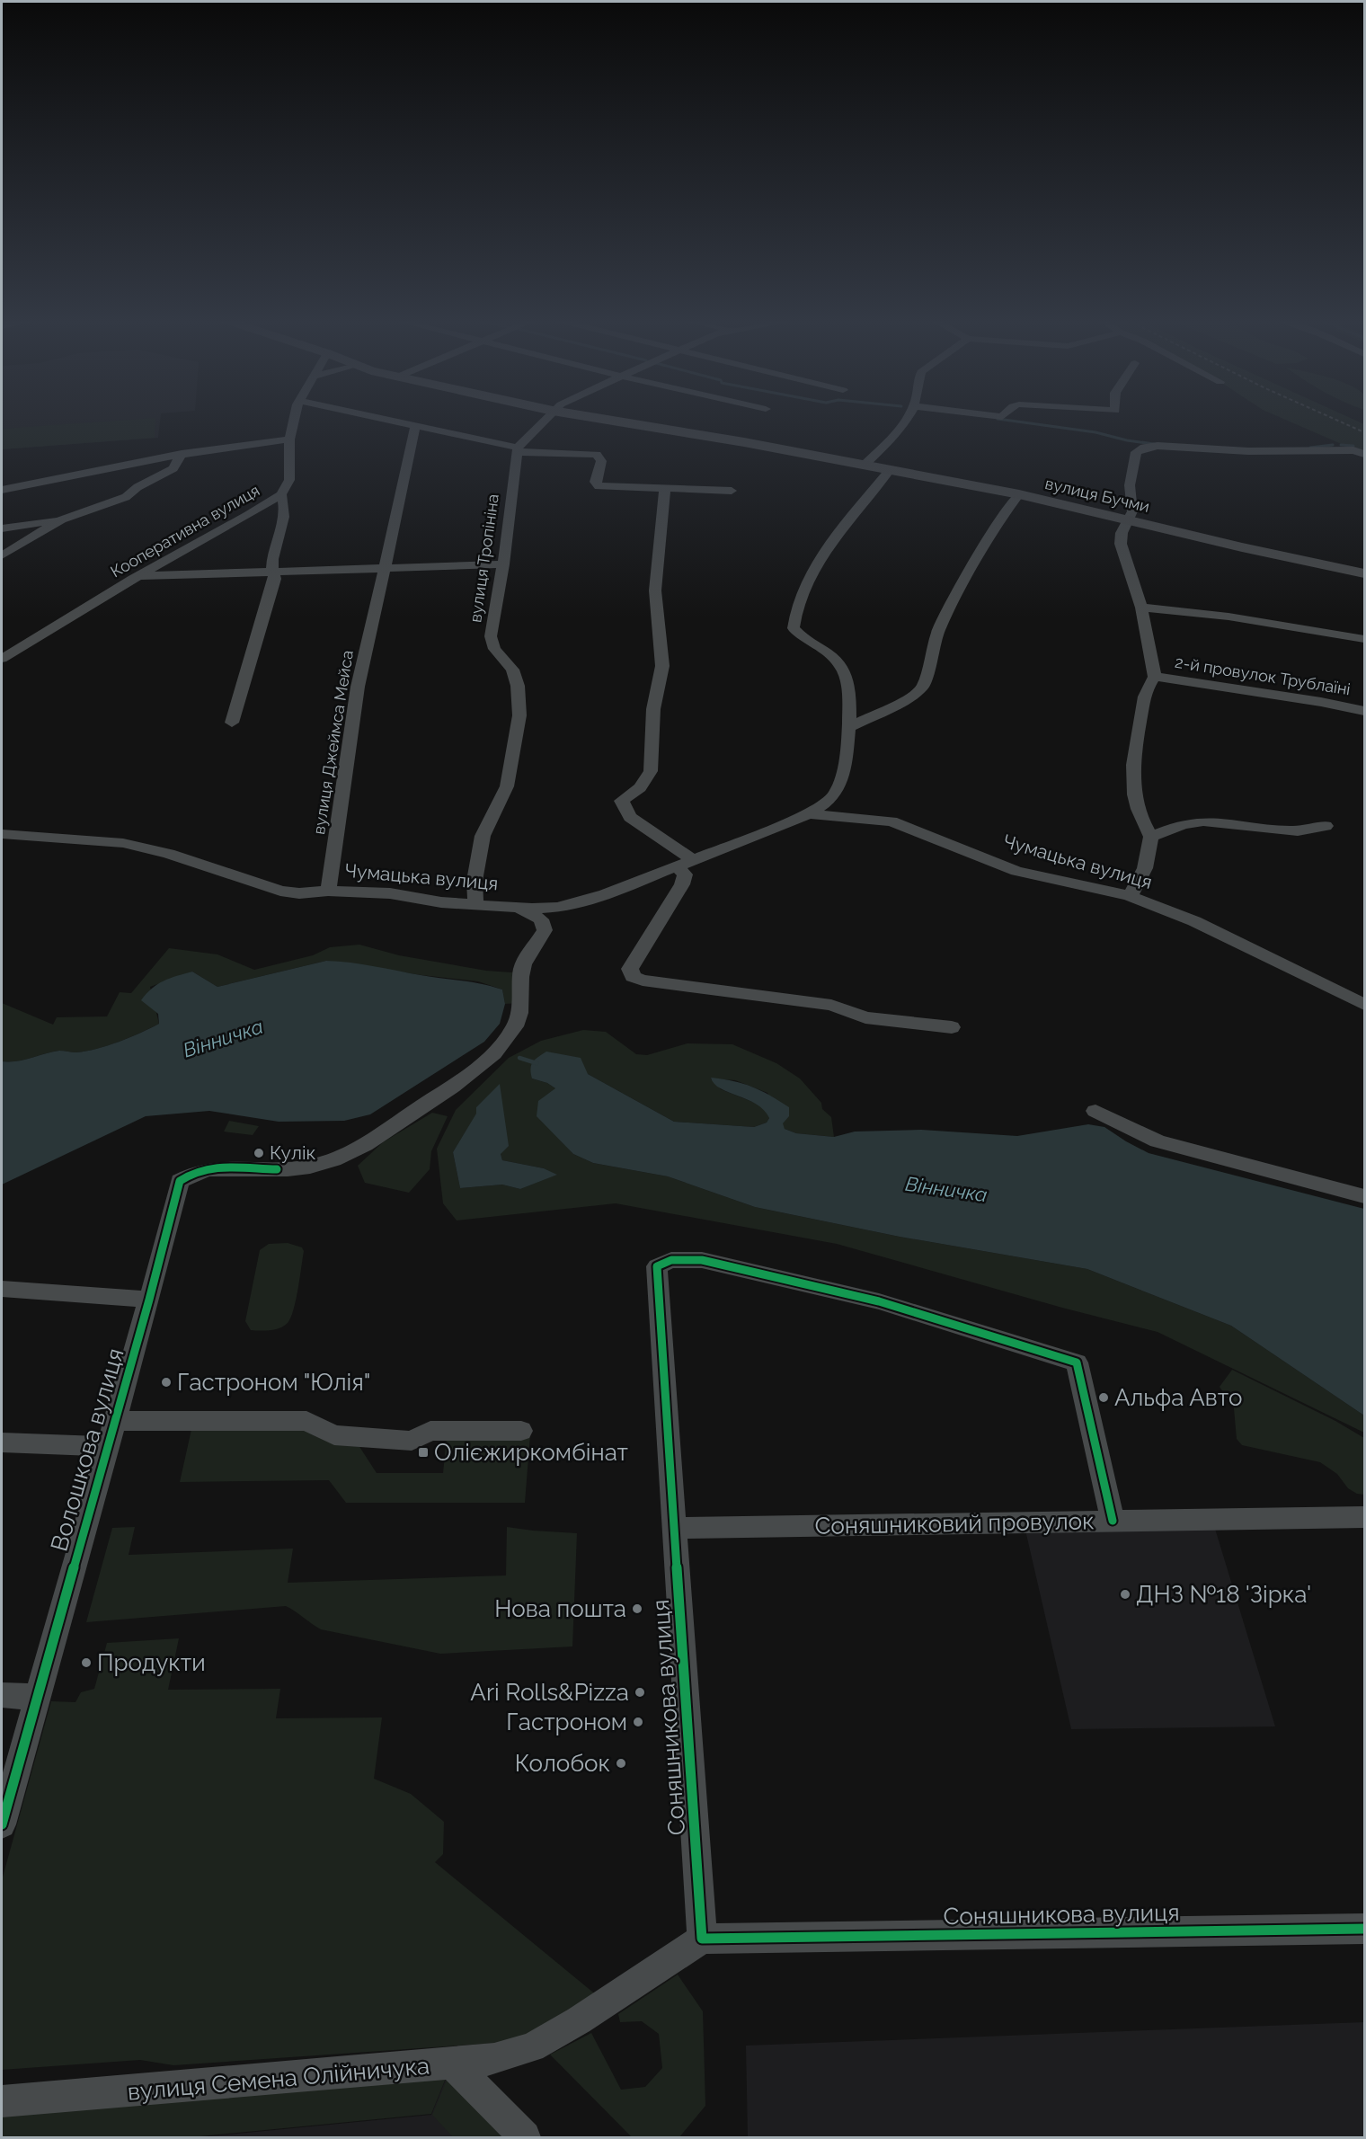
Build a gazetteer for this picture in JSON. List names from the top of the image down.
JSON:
{
  "streets": {
    "street": [
      "вулиця Бучми",
      "Кооперативна вулиця",
      "вулиця Тропініна",
      "2-й провулок Трублаїні",
      "вулиця Джеймса Мейса",
      "Чумацька вулиця",
      "Волошкова вулиця",
      "Соняшниковий провулок",
      "Соняшникова вулиця",
      "вулиця Семена Олійничука"
    ]
  },
  "crossings": [
    ["вулиця Бучми", "2-й провулок Трублаїні"],
    ["вулиця Тропініна", "Чумацька вулиця"],
    ["вулиця Джеймса Мейса", "Чумацька вулиця"],
    ["Чумацька вулиця", "Волошкова вулиця"],
    ["Соняшниковий провулок", "Соняшникова вулиця"]
  ],
  "water": ["Вінничка"],
  "places": {
    "other": [
      "Кулік",
      "Гастроном \"Юлія\"",
      "Альфа Авто",
      "ДНЗ №18 'Зірка'",
      "Нова пошта",
      "Продукти",
      "Ari Rolls&Pizza",
      "Гастроном",
      "Колобок"
    ],
    "transit": ["Олієжиркомбінат"]
  }
}
